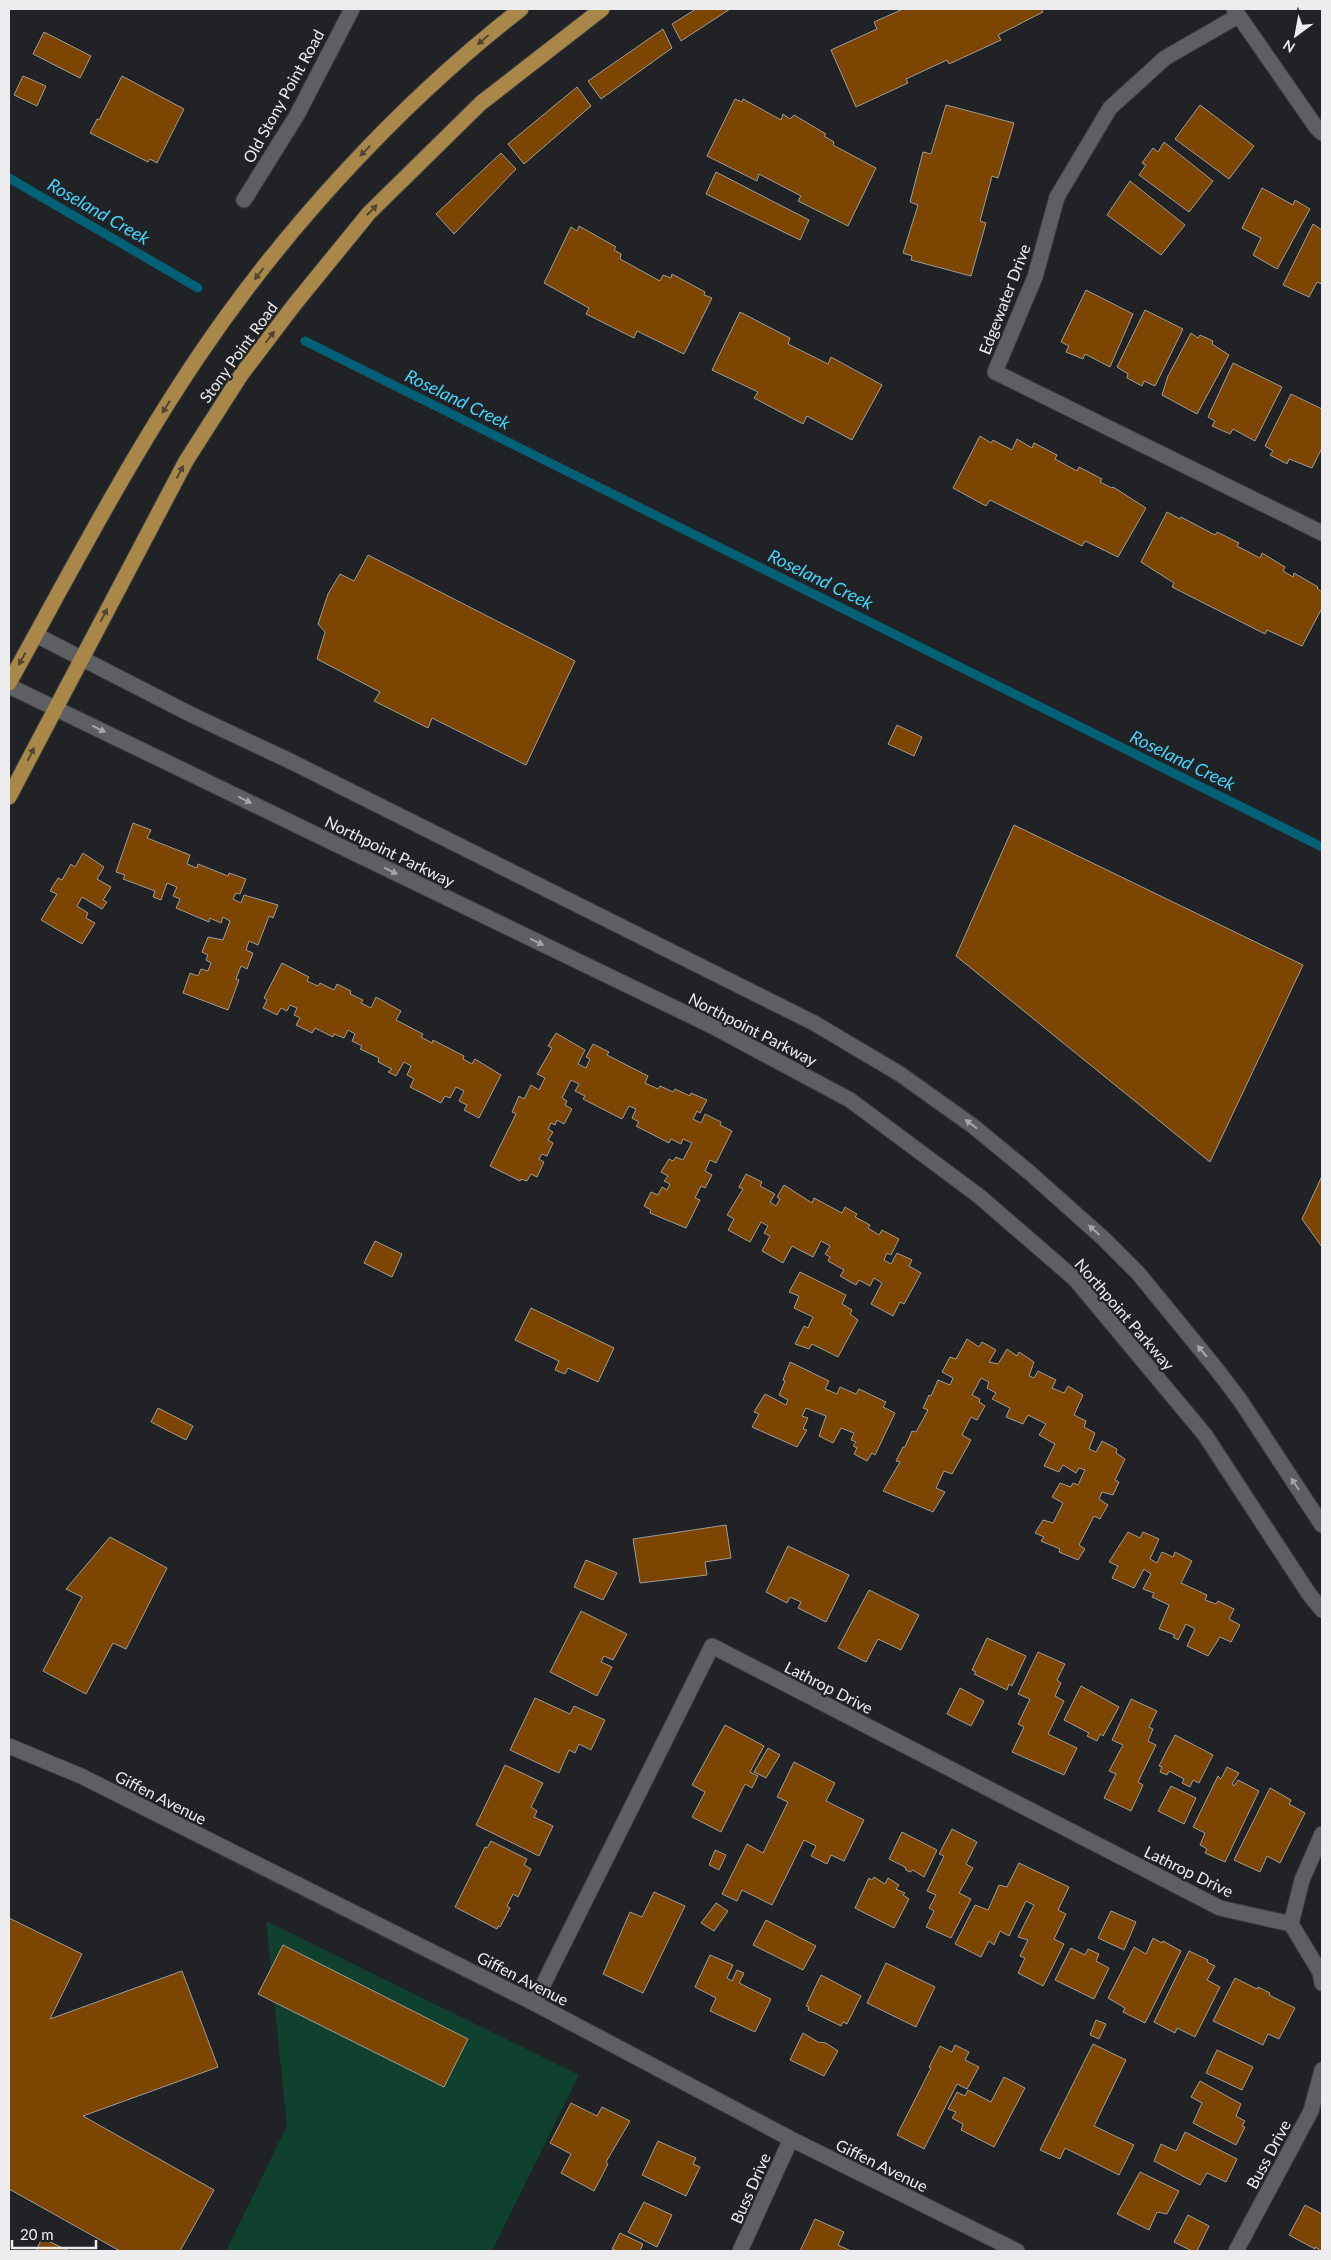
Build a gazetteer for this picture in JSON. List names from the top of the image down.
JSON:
{
  "streets": {
    "main road": ["Stony Point Road"],
    "street": [
      "Old Stony Point Road",
      "Edgewater Drive",
      "Northpoint Parkway",
      "Lathrop Drive",
      "Giffen Avenue",
      "Buss Drive"
    ]
  },
  "crossings": [
    ["Stony Point Road", "Northpoint Parkway"],
    ["Lathrop Drive", "Giffen Avenue"],
    ["Giffen Avenue", "Buss Drive"]
  ],
  "water": ["Roseland Creek"],
  "scale_bar": "20 m",
  "north": "bottom left"
}
